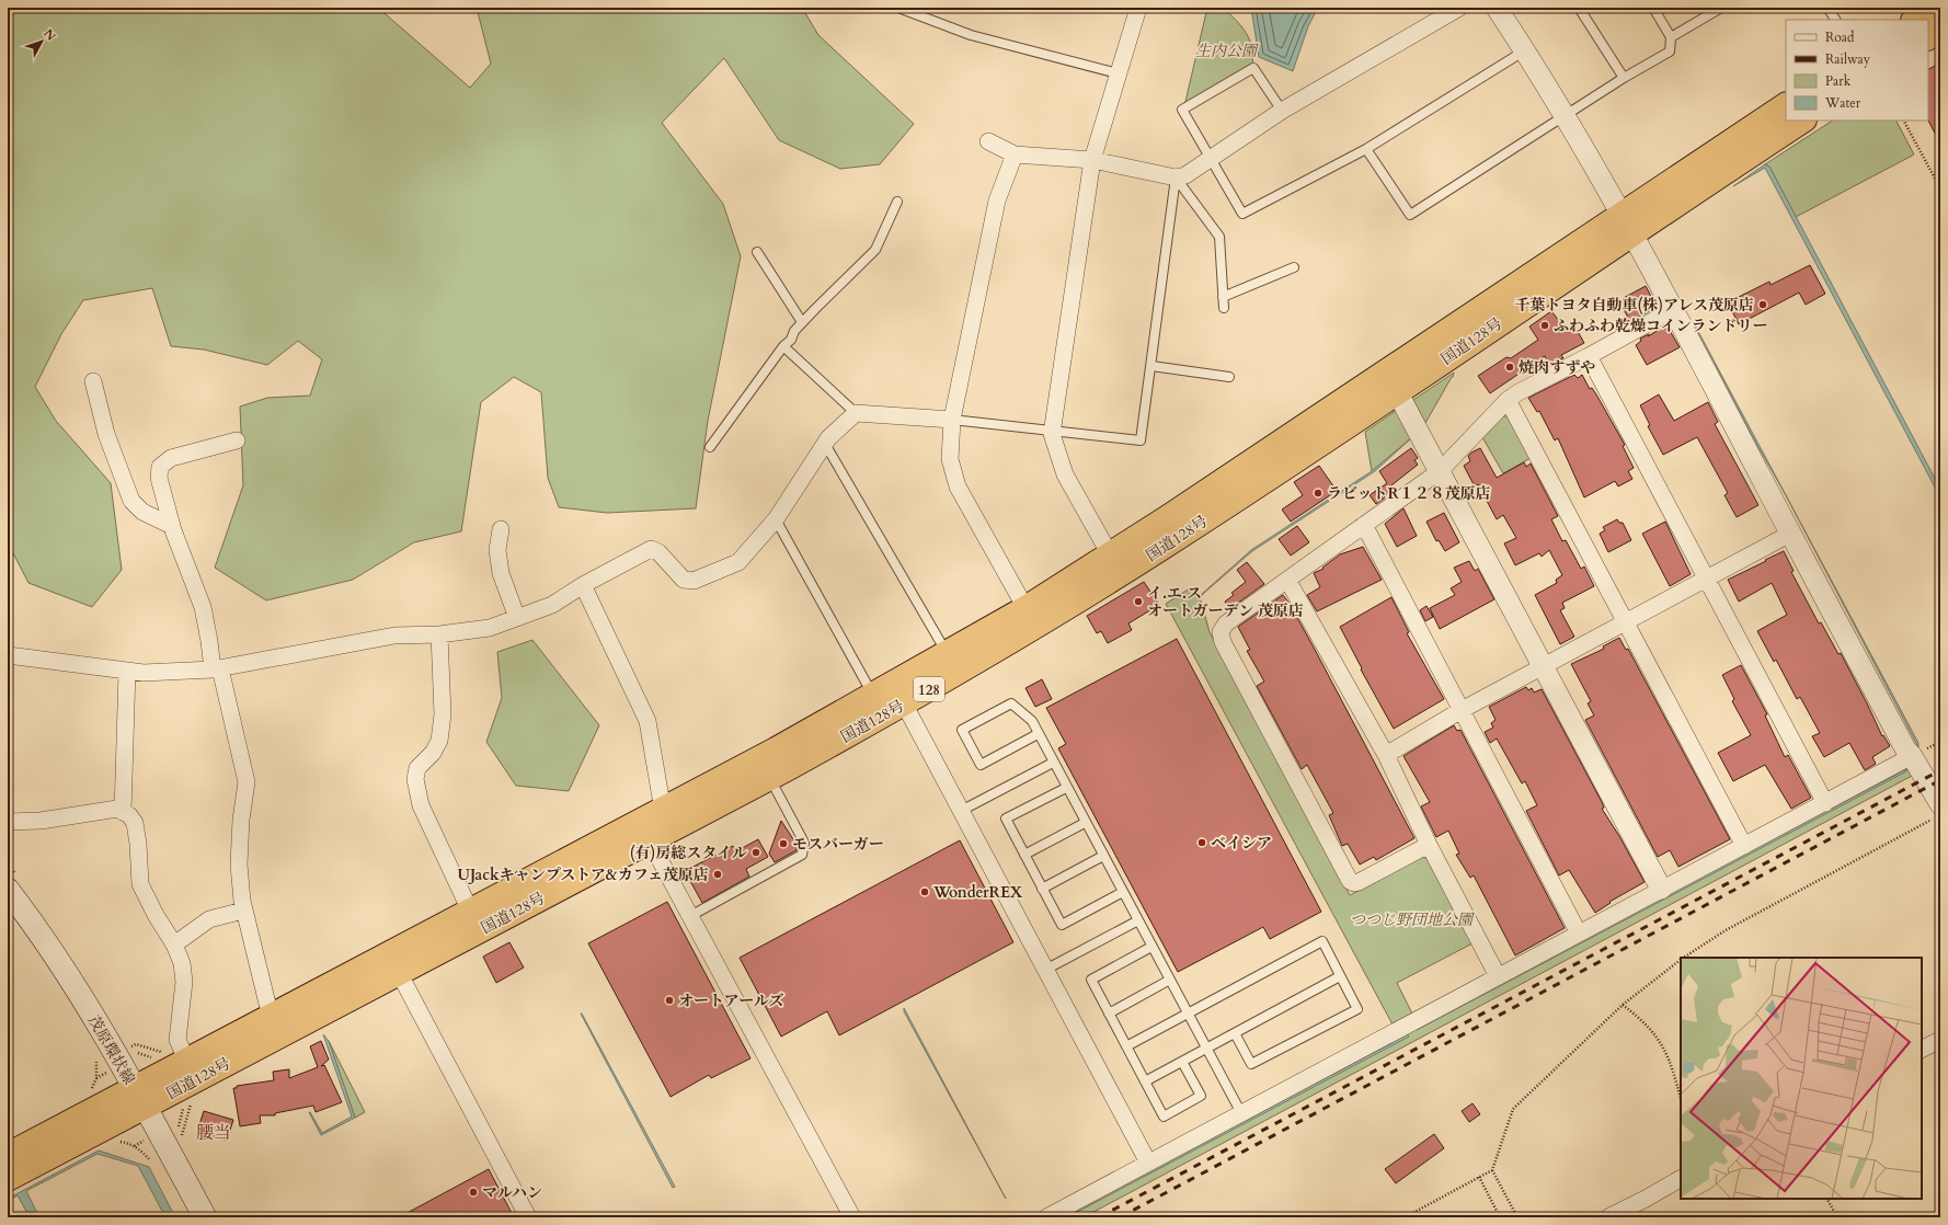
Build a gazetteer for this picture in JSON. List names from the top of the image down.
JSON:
{
  "streets": {
    "highway": ["国道128号", "128"],
    "main road": ["茂原環状線"]
  },
  "crossings": [
    ["国道128号", "茂原環状線"]
  ],
  "districts": ["腰当"],
  "parks": ["生内公園", "つつじ野団地公園"],
  "places": [
    "千葉トヨタ自動車(株)アレス茂原店",
    "ふわふわ乾燥コインランドリー",
    "焼肉すずや",
    "ラビットR１２８茂原店",
    "イ.エ.ス オートガーデン 茂原店",
    "ベイシア",
    "モスバーガー",
    "(有)房総スタイル",
    "UJackキャンプストア&カフェ茂原店",
    "WonderREX",
    "オートアールズ",
    "マルハン"
  ],
  "legend": [
    "Road",
    "Railway",
    "Park",
    "Water"
  ],
  "north": "top right"
}
